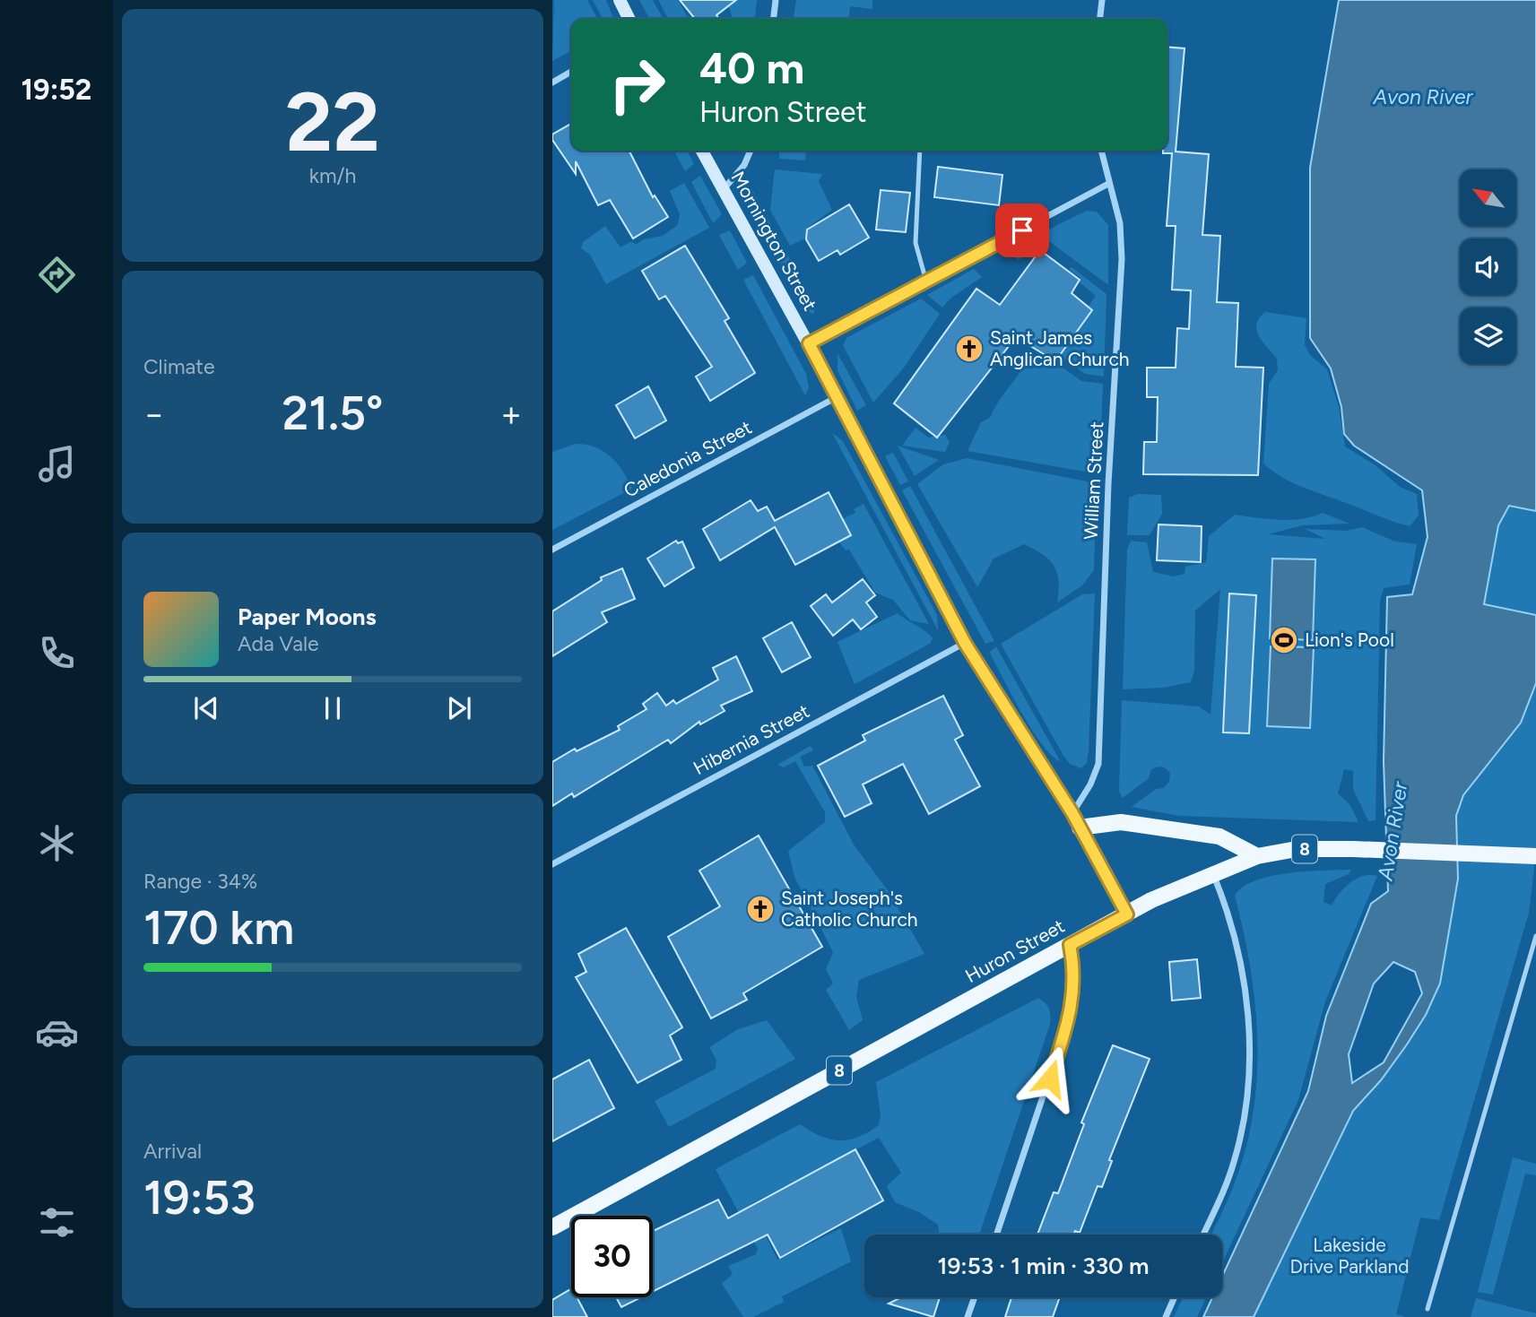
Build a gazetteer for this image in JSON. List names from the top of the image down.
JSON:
{
  "streets": {
    "main road": ["8", "Huron Street"],
    "street": [
      "Mornington Street",
      "Caledonia Street",
      "William Street",
      "Hibernia Street"
    ]
  },
  "crossings": [
    ["Mornington Street", "Caledonia Street"],
    ["Mornington Street", "William Street"],
    ["Mornington Street", "Hibernia Street"],
    ["Mornington Street", "Huron Street"]
  ],
  "water": ["Avon River"],
  "parks": ["Lakeside Drive Parkland"],
  "places": {
    "church": ["Saint James Anglican Church", "Saint Joseph's Catholic Church"],
    "sports": ["Lion's Pool"]
  },
  "north": "top left",
  "page": {
    "tabs": "19:52",
    "tile": [
      ["22", "km/h"],
      "Climate",
      ["Range · 34%", "170 km"],
      ["Arrival", "19:53"]
    ],
    "turn": ["40 m", "Huron Street"],
    "heat": ["−", "21.5°", "+"],
    "song": ["Paper Moons", "Ada Vale"],
    "limit": "30",
    "trip": "19:53 · 1 min · 330 m"
  }
}
